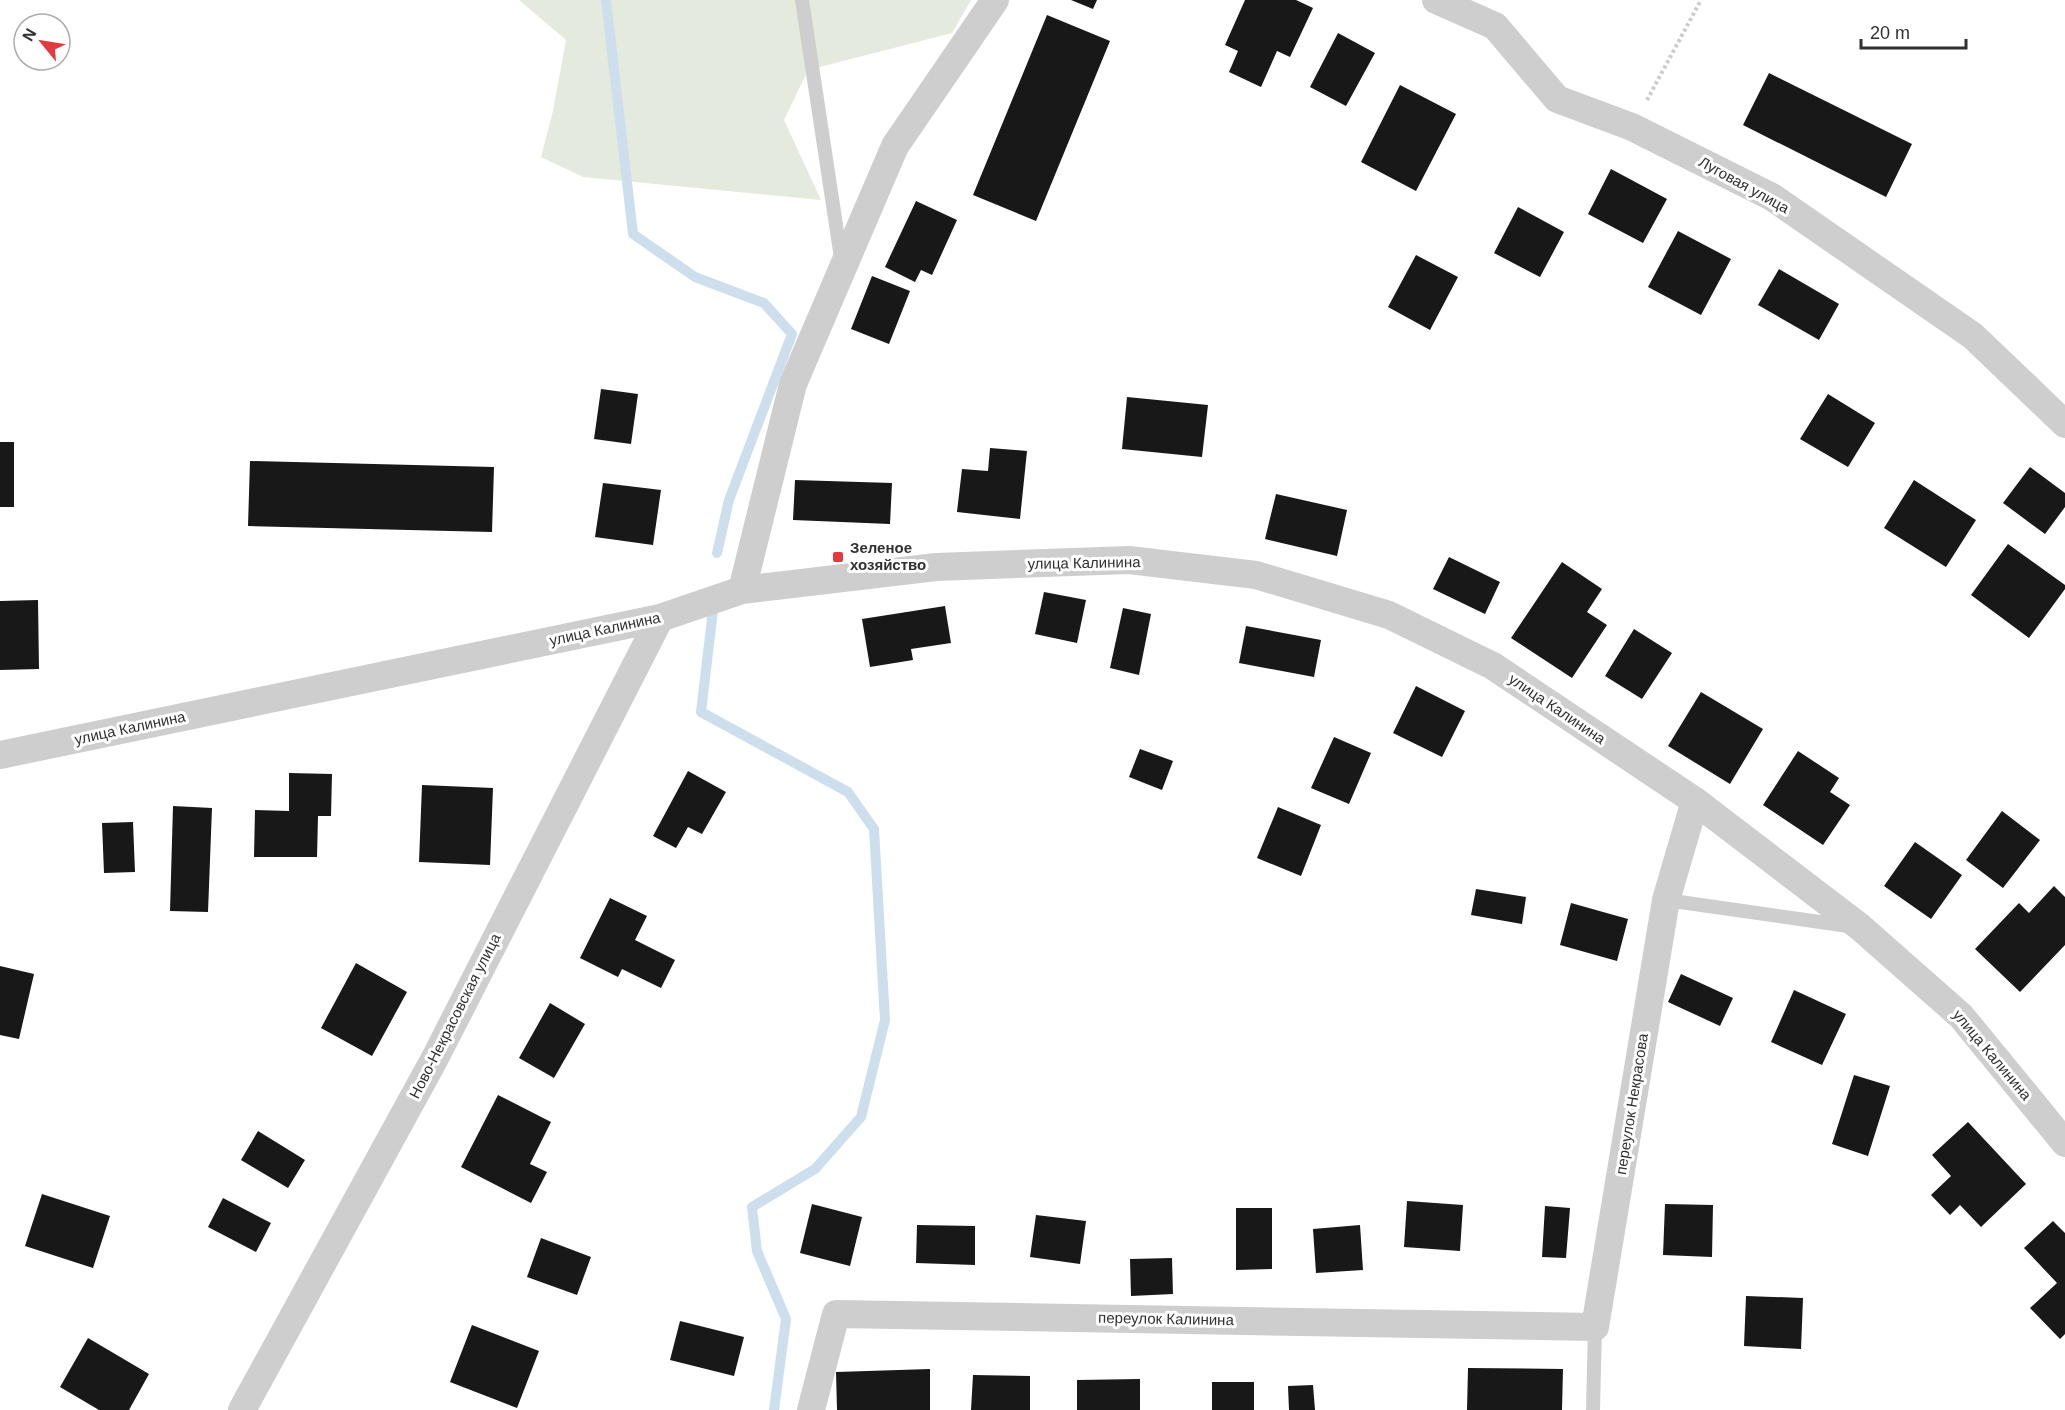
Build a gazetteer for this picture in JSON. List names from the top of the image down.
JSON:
{
  "streets": {
    "street": [
      "Луговая улица",
      "улица Калинина",
      "Ново-Некрасовская улица",
      "переулок Некрасова",
      "переулок Калинина"
    ]
  },
  "crossings": [
    ["улица Калинина", "Ново-Некрасовская улица"],
    ["улица Калинина", "переулок Некрасова"],
    ["переулок Некрасова", "переулок Калинина"]
  ],
  "places": {
    "transit": ["Зеленое хозяйство"]
  },
  "scale_bar": "20 m",
  "north": "top left"
}
